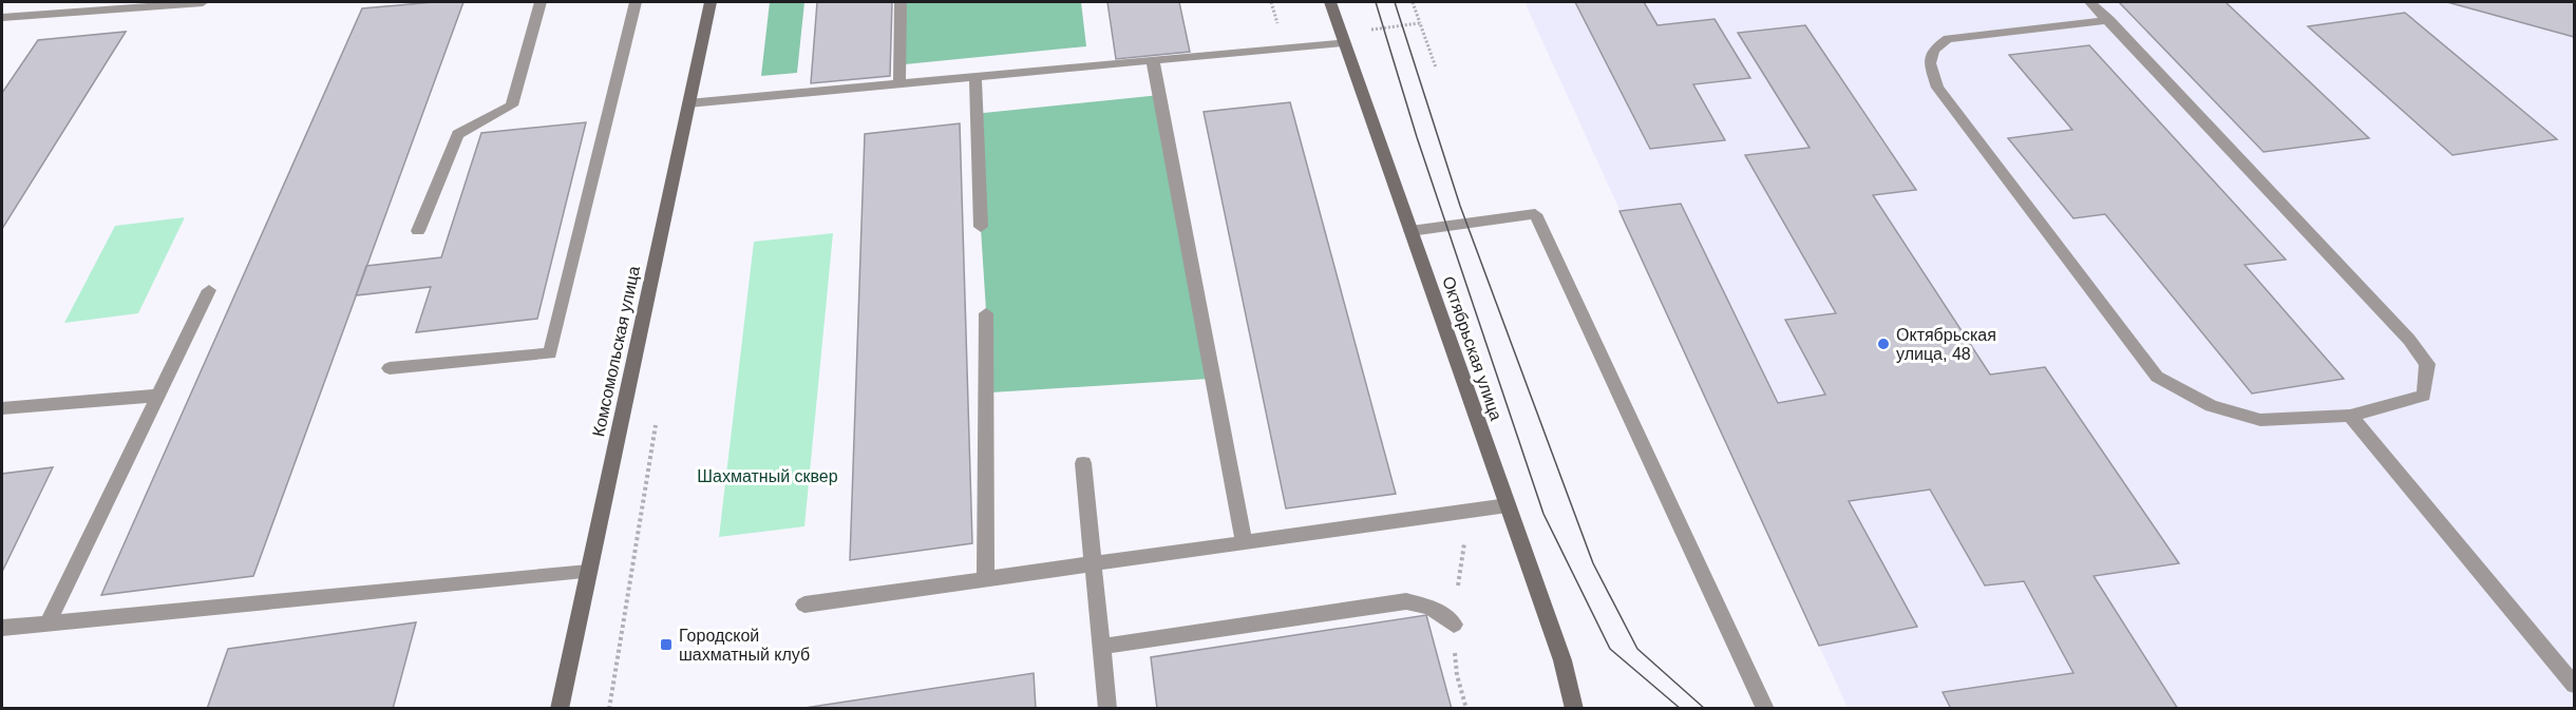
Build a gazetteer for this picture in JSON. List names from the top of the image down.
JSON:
{
  "streets": {
    "street": ["Октябрьская улица", "Комсомольская улица"]
  },
  "parks": ["Шахматный сквер"],
  "places": {
    "other": ["Октябрьская улица, 48"],
    "transit": ["Городской шахматный клуб"]
  }
}
